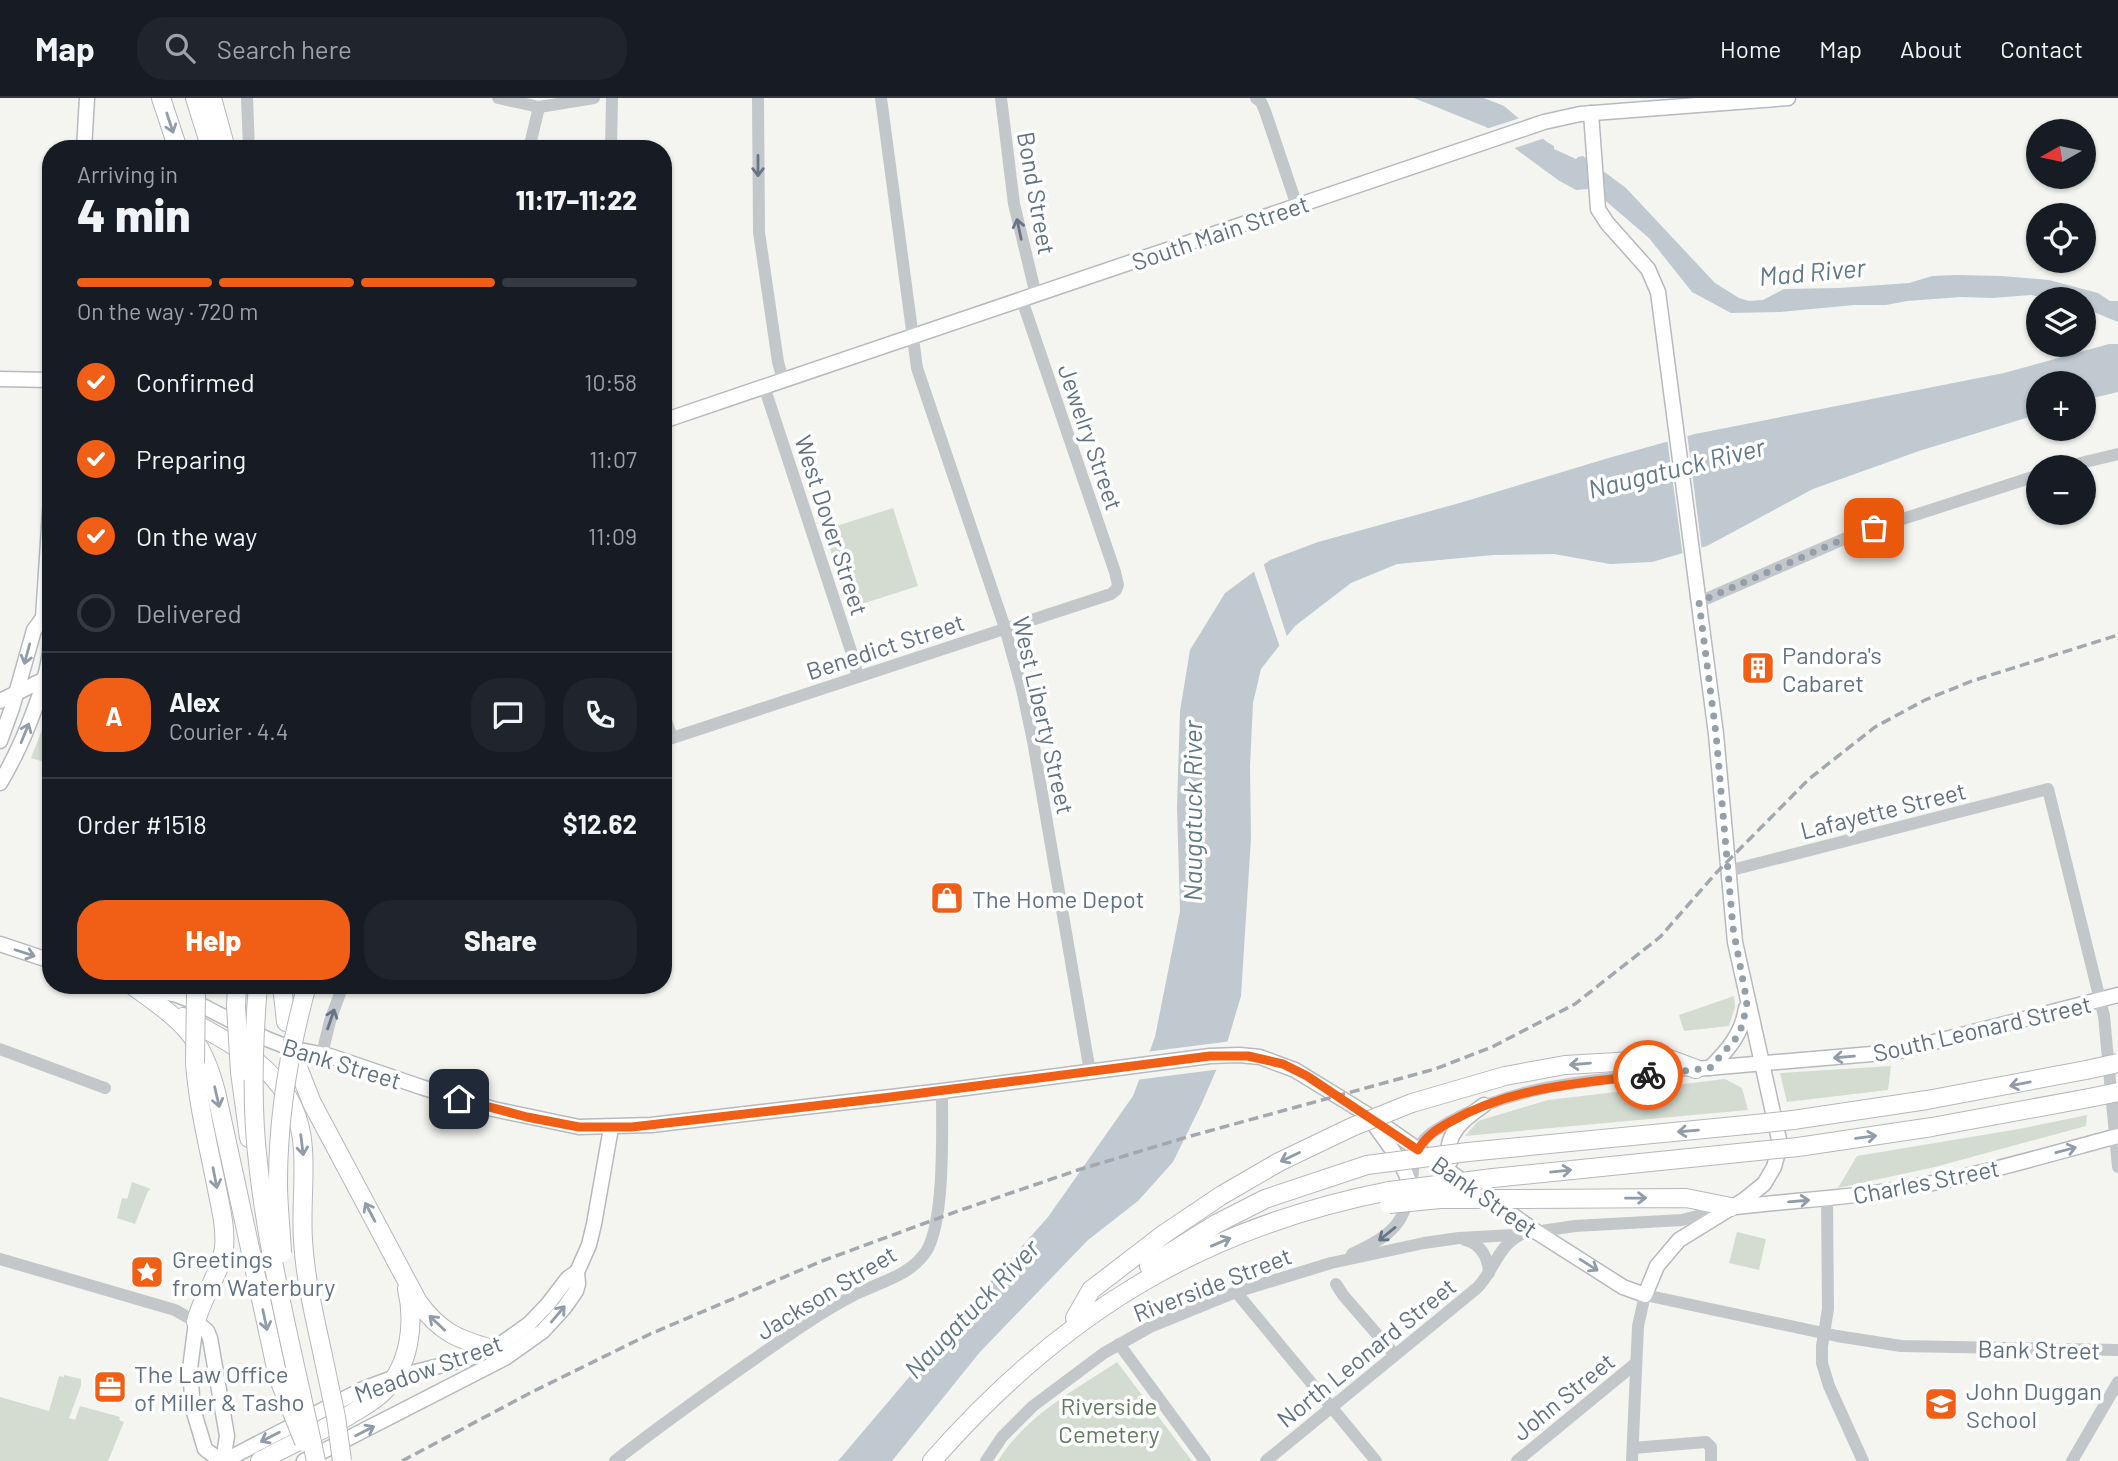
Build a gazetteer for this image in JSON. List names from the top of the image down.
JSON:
{
  "streets": {
    "main road": [
      "South Main Street",
      "South Leonard Street",
      "Bank Street",
      "Charles Street",
      "Meadow Street"
    ],
    "street": [
      "Bond Street",
      "Jewelry Street",
      "West Dover Street",
      "Benedict Street",
      "West Liberty Street",
      "Lafayette Street",
      "Riverside Street",
      "Jackson Street",
      "North Leonard Street",
      "John Street"
    ]
  },
  "crossings": [
    ["Bond Street", "South Main Street"],
    ["Bond Street", "Jewelry Street"],
    ["South Main Street", "Jewelry Street"],
    ["South Main Street", "West Dover Street"],
    ["South Main Street", "West Liberty Street"],
    ["Jewelry Street", "Benedict Street"],
    ["West Dover Street", "Benedict Street"],
    ["Benedict Street", "West Liberty Street"],
    ["West Liberty Street", "Bank Street"],
    ["Lafayette Street", "South Leonard Street"],
    ["Bank Street", "Riverside Street"],
    ["Bank Street", "Jackson Street"],
    ["Bank Street", "North Leonard Street"],
    ["Bank Street", "Meadow Street"],
    ["Charles Street", "Riverside Street"],
    ["Riverside Street", "North Leonard Street"]
  ],
  "one_way": ["Bond Street", "South Leonard Street", "Charles Street"],
  "water": ["Mad River", "Naugatuck River"],
  "parks": ["Riverside Cemetery"],
  "places": {
    "building": ["Pandora's Cabaret"],
    "shop": ["The Home Depot"],
    "place": ["Greetings from Waterbury"],
    "office": ["The Law Office of Miller & Tasho"],
    "school or university": ["John Duggan School"]
  },
  "north": "left",
  "page": {
    "header": "Map",
    "search": "Search here",
    "nav": [
      "Home",
      "Map",
      "About",
      "Contact"
    ],
    "map_buttons": ["+", "−"],
    "heading": ["4 min", "Arriving in", "11:17–11:22"],
    "panel": [
      "Alex",
      "Courier · 4.4",
      "Order #1518",
      "$12.62"
    ],
    "bar": "On the way · 720 m",
    "list": [
      ["Confirmed", "10:58"],
      ["Preparing", "11:07"],
      ["On the way", "11:09"],
      "Delivered"
    ],
    "round": "A",
    "buttons": ["Help", "Share"]
  }
}
